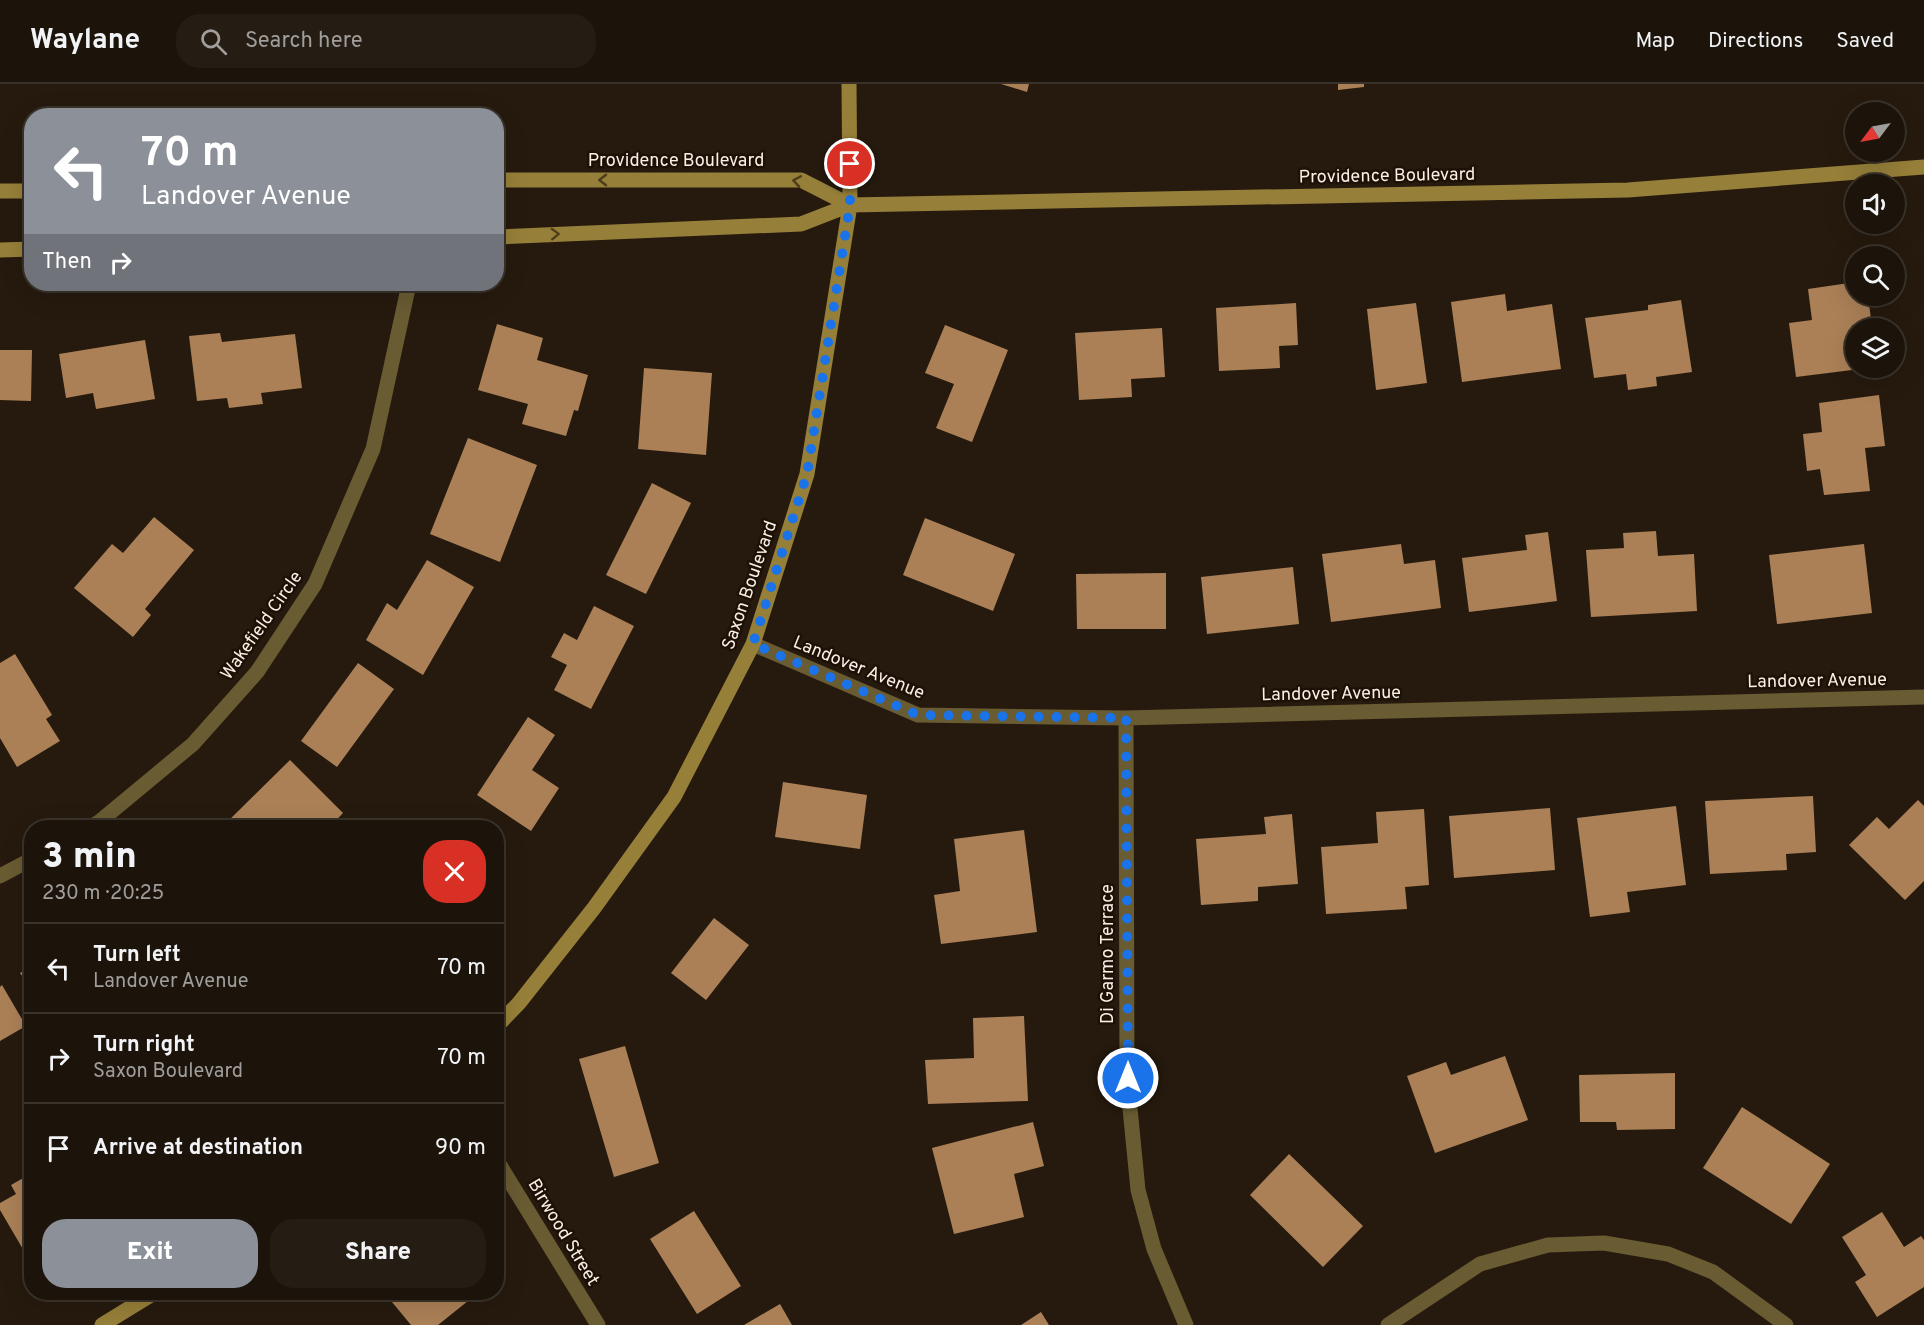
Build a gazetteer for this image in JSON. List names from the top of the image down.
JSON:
{
  "streets": {
    "main road": ["Providence Boulevard", "Saxon Boulevard"],
    "street": [
      "Wakefield Circle",
      "Landover Avenue",
      "Di Garmo Terrace",
      "Birwood Street"
    ]
  },
  "crossings": [
    ["Providence Boulevard", "Saxon Boulevard"],
    ["Saxon Boulevard", "Landover Avenue"],
    ["Landover Avenue", "Di Garmo Terrace"]
  ],
  "north": "bottom left",
  "page": {
    "header": "Waylane",
    "search": "Search here",
    "nav": ["Map", "Directions", "Saved"],
    "turn": ["70 m", "Landover Avenue"],
    "then": "Then",
    "heading": ["3 min", "230 m · 20:25"],
    "list": [
      {
        "name": "Turn left",
        "note": "Landover Avenue",
        "value": "70 m"
      },
      {
        "name": "Turn right",
        "note": "Saxon Boulevard",
        "value": "70 m"
      },
      {
        "name": "Arrive at destination",
        "value": "90 m"
      }
    ],
    "buttons": ["Exit", "Share"]
  }
}
